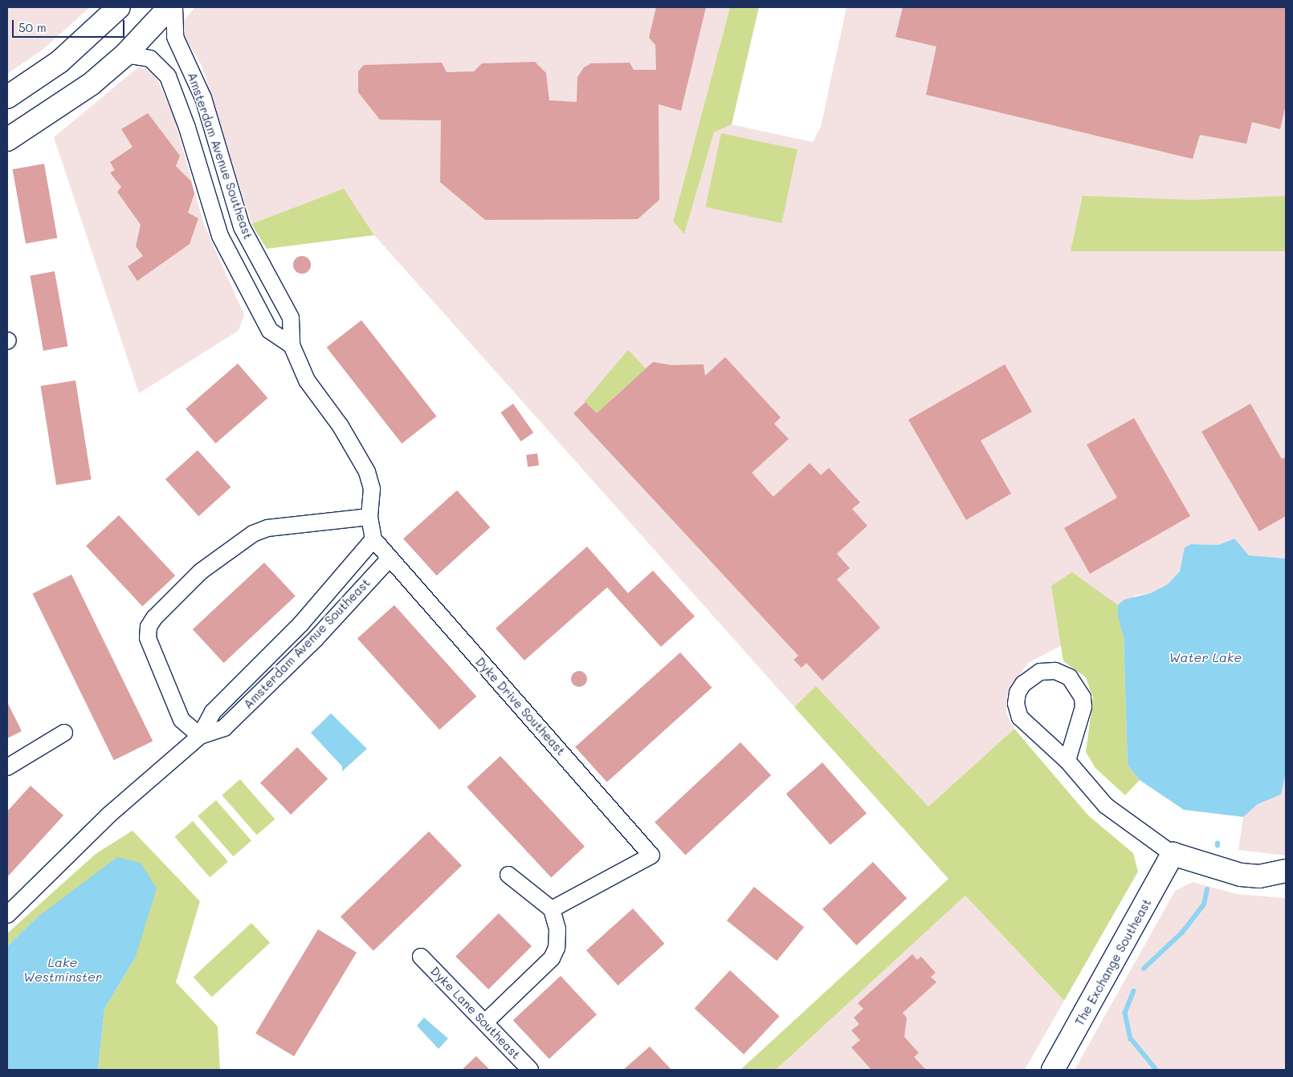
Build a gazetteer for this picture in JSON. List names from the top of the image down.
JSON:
{
  "streets": {
    "main road": ["The Exchange Southeast"],
    "street": ["Amsterdam Avenue Southeast", "Dyke Drive Southeast", "Dyke Lane Southeast"]
  },
  "crossings": [
    ["Amsterdam Avenue Southeast", "Dyke Drive Southeast"]
  ],
  "water": ["Water Lake", "Lake Westminster"],
  "scale_bar": "50 m"
}
